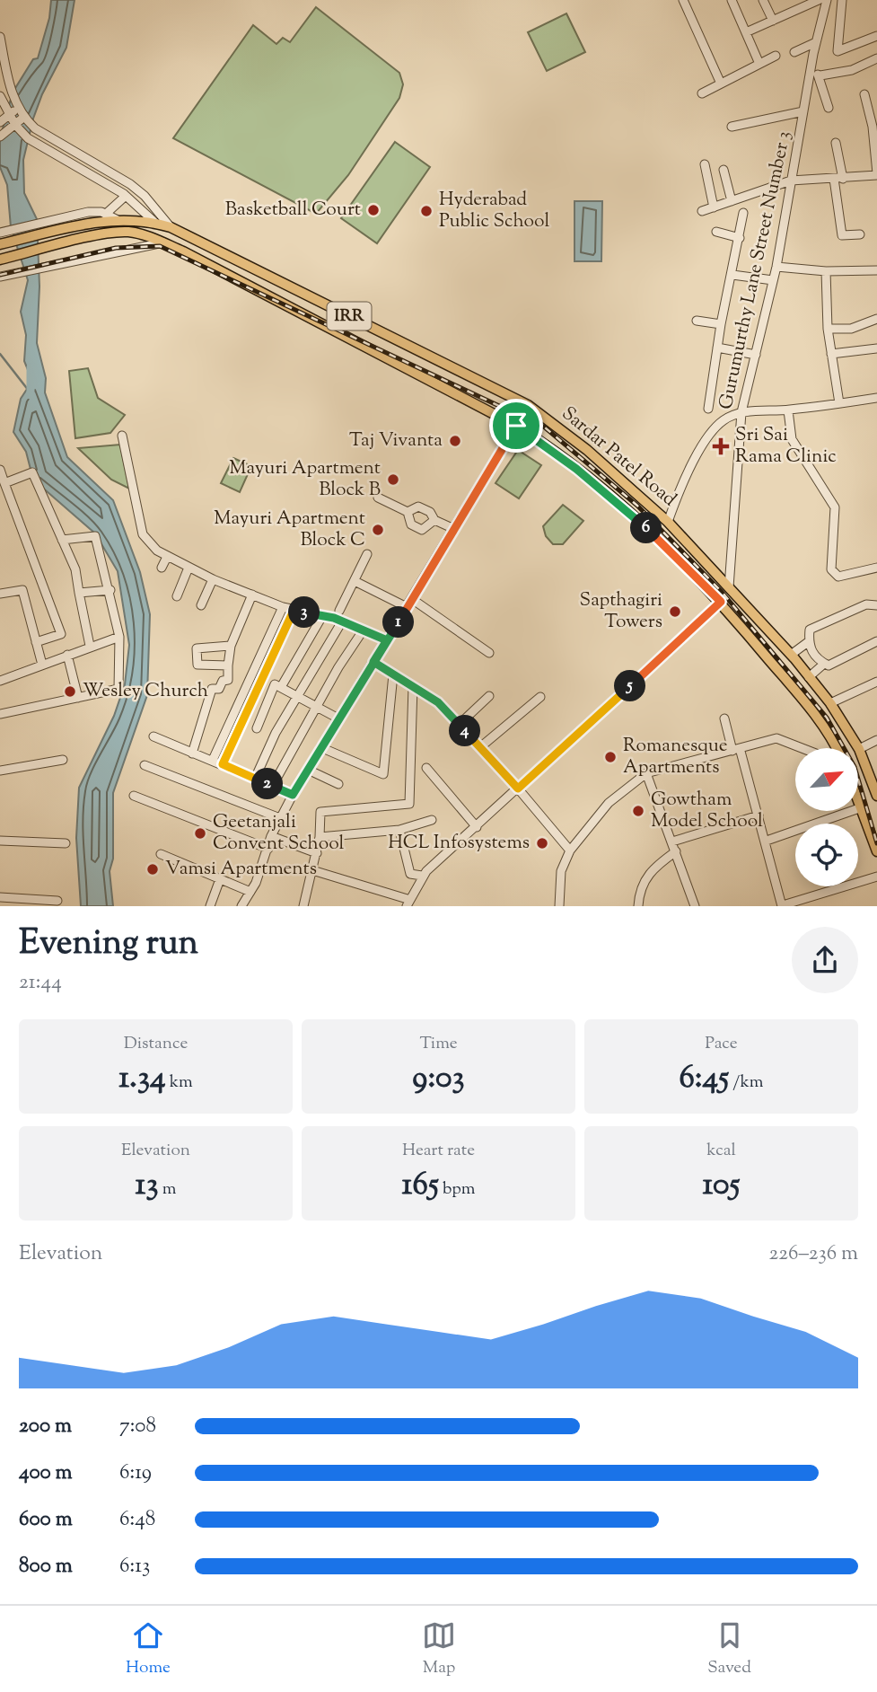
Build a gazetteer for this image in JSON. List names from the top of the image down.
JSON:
{
  "streets": {
    "main road": ["IRR", "Sardar Patel Road"],
    "street": ["Gurumurthy Lane Street Number 3"]
  },
  "crossings": [
    ["Gurumurthy Lane Street Number 3", "Sardar Patel Road"],
    ["IRR", "Sardar Patel Road"]
  ],
  "places": {
    "other": [
      "Basketball Court",
      "Hyderabad Public School",
      "Taj Vivanta",
      "Mayuri Apartment Block B",
      "Mayuri Apartment Block C",
      "Sapthagiri Towers",
      "Wesley Church",
      "Romanesque Apartments",
      "Gowtham Model School",
      "Geetanjali Convent School",
      "HCL Infosystems",
      "Vamsi Apartments"
    ],
    "health": ["Sri Sai Rama Clinic"]
  },
  "north": "top right",
  "page": {
    "pins": [
      "6",
      "3",
      "1",
      "5",
      "4",
      "2"
    ],
    "heading": ["Evening run", "21:44"],
    "stats": [
      ["Distance", "1.34 km"],
      ["Time", "9:03"],
      ["Pace", "6:45 /km"],
      ["Elevation", "13 m"],
      ["Heart rate", "165 bpm"],
      ["kcal", "105"]
    ],
    "chart": ["Elevation", "226–236 m"],
    "list": [
      {
        "name": "200 m",
        "note": "7:08"
      },
      {
        "name": "400 m",
        "note": "6:19"
      },
      {
        "name": "600 m",
        "note": "6:48"
      },
      {
        "name": "800 m",
        "note": "6:13"
      }
    ],
    "tabs": ["Home", "Map", "Saved"]
  }
}
